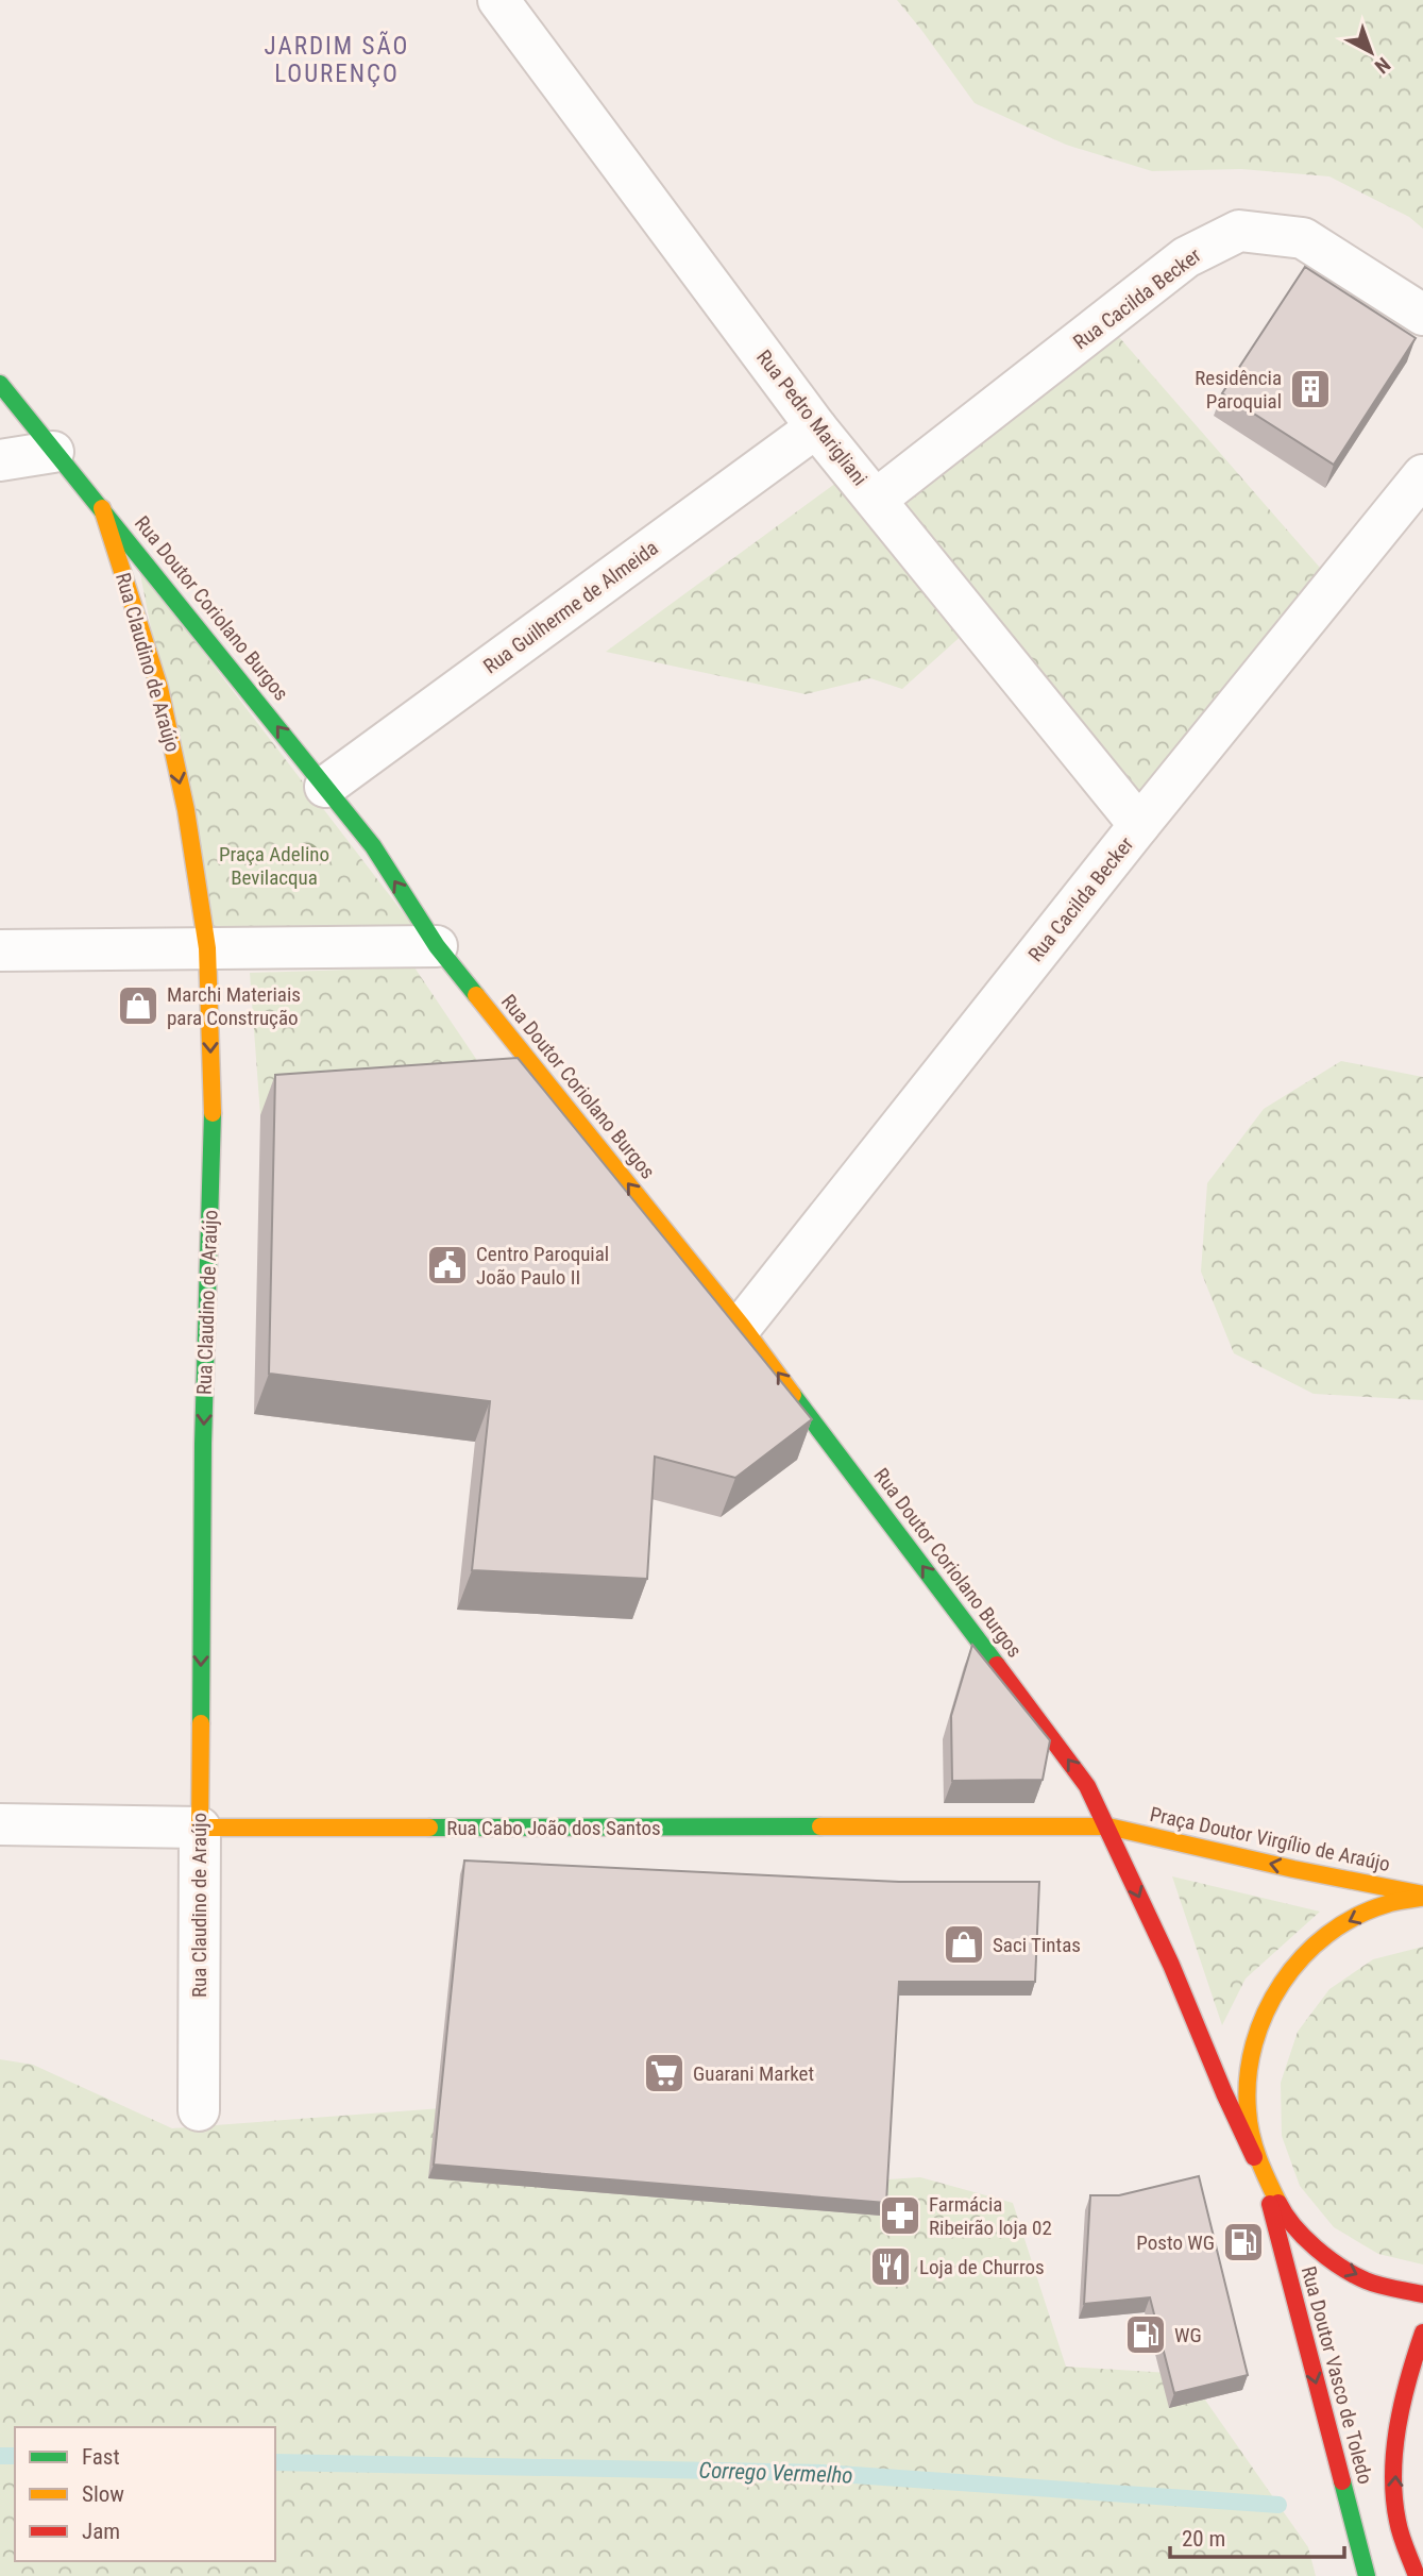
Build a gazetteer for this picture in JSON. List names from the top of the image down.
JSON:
{
  "streets": {
    "street": [
      "Rua Cacilda Becker",
      "Rua Pedro Marigliani",
      "Rua Guilherme de Almeida",
      "Rua Doutor Coriolano Burgos",
      "Rua Claudino de Araújo",
      "Rua Cabo João dos Santos",
      "Praça Doutor Virgílio de Araújo",
      "Rua Doutor Vasco de Toledo"
    ]
  },
  "crossings": [
    ["Rua Cacilda Becker", "Rua Pedro Marigliani"],
    ["Rua Cacilda Becker", "Rua Doutor Coriolano Burgos"],
    ["Rua Pedro Marigliani", "Rua Guilherme de Almeida"],
    ["Rua Guilherme de Almeida", "Rua Doutor Coriolano Burgos"],
    ["Rua Doutor Coriolano Burgos", "Rua Claudino de Araújo"],
    ["Rua Doutor Coriolano Burgos", "Rua Cabo João dos Santos"],
    ["Rua Doutor Coriolano Burgos", "Praça Doutor Virgílio de Araújo"],
    ["Rua Claudino de Araújo", "Rua Cabo João dos Santos"],
    ["Rua Cabo João dos Santos", "Praça Doutor Virgílio de Araújo"],
    ["Praça Doutor Virgílio de Araújo", "Rua Doutor Vasco de Toledo"]
  ],
  "one_way": ["Rua Doutor Coriolano Burgos", "Rua Claudino de Araújo"],
  "districts": ["JARDIM SÃO LOURENÇO"],
  "water": ["Corrego Vermelho"],
  "parks": ["Praça Adelino Bevilacqua"],
  "places": {
    "building": ["Residência Paroquial"],
    "shop": ["Marchi Materiais para Construção", "Saci Tintas"],
    "public building": ["Centro Paroquial João Paulo II"],
    "supermarket": ["Guarani Market"],
    "pharmacy": ["Farmácia Ribeirão loja 02"],
    "fuel station": ["Posto WG", "WG"],
    "restaurant": ["Loja de Churros"]
  },
  "legend": ["Fast", "Slow", "Jam"],
  "scale_bar": "20 m",
  "north": "bottom right"
}
